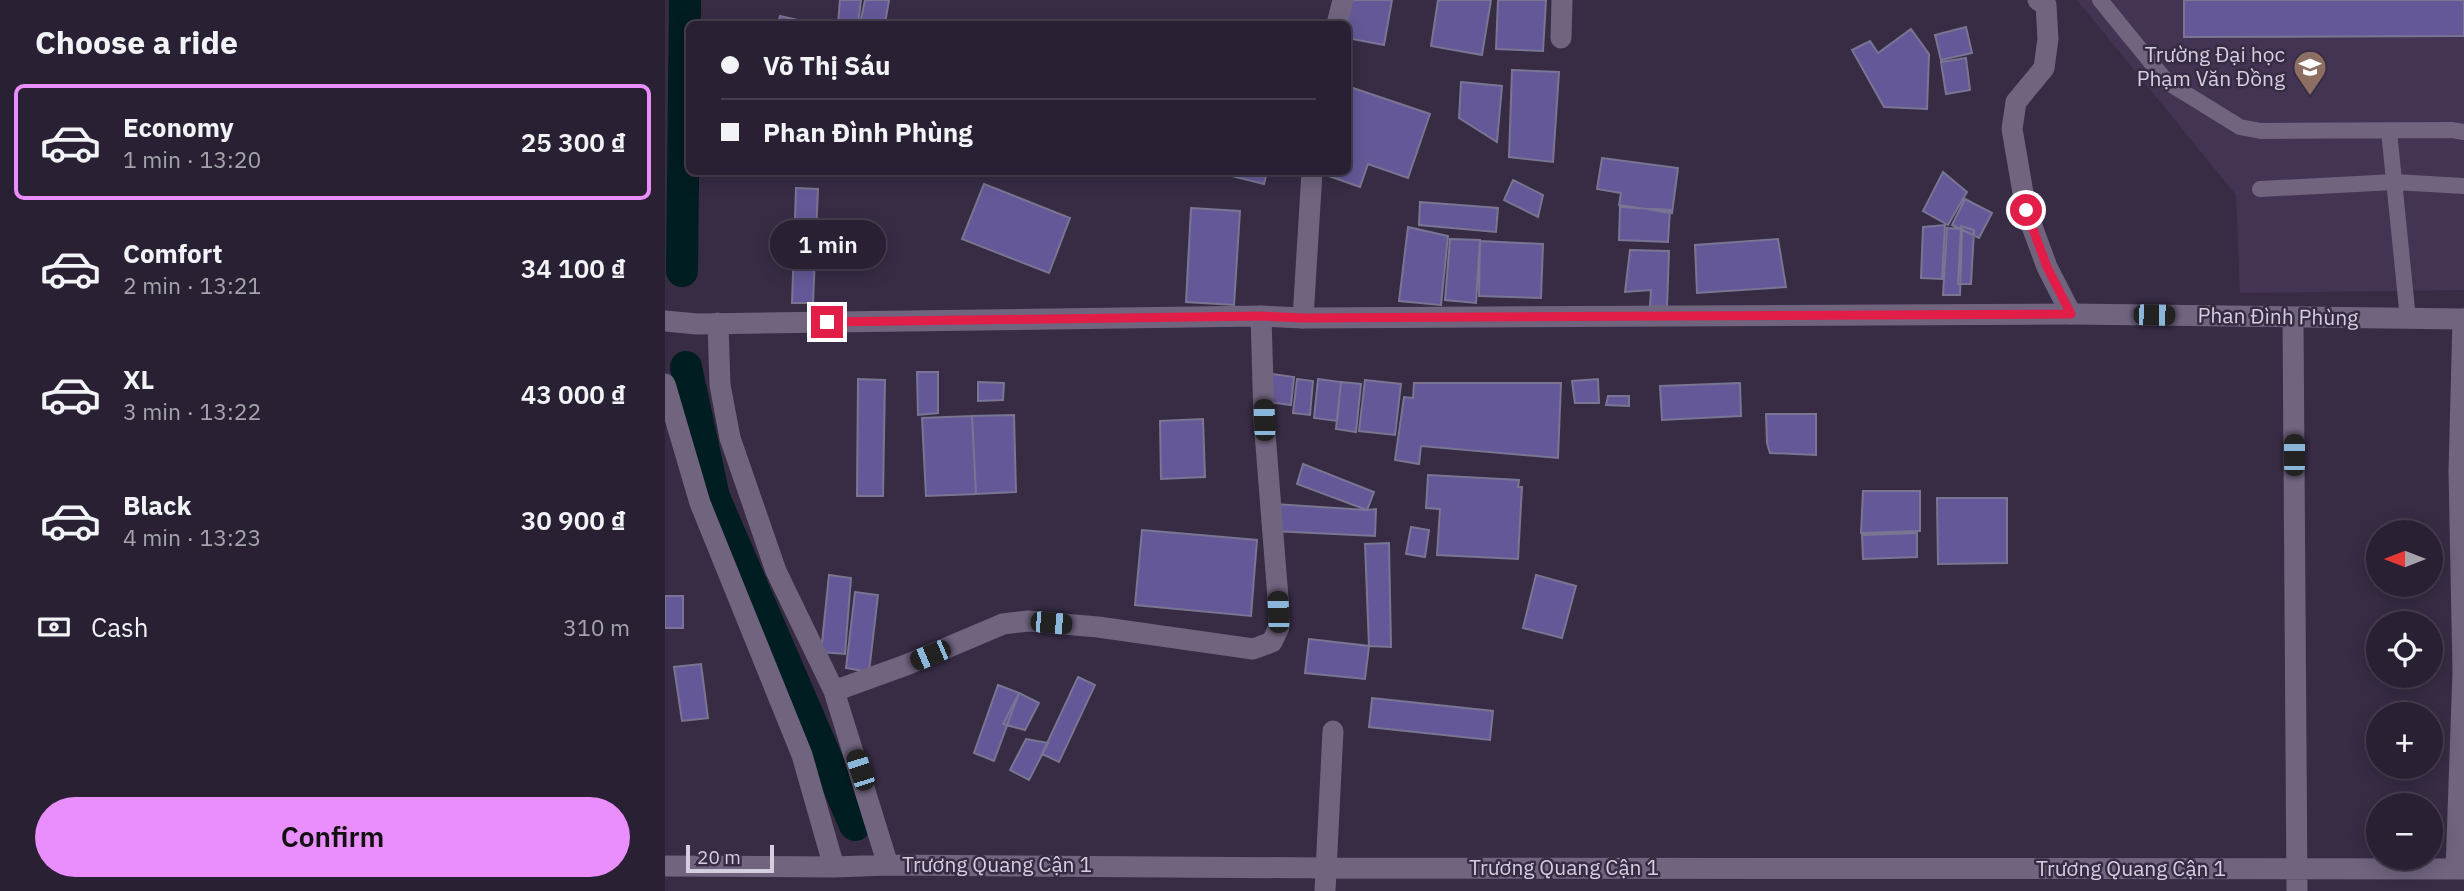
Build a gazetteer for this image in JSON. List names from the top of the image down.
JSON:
{
  "streets": {
    "street": ["Phan Đình Phùng", "Trương Quang Cận 1"]
  },
  "places": {
    "school or university": ["Trường Đại học Phạm Văn Đồng"]
  },
  "scale_bar": "20 m",
  "north": "left",
  "page": {
    "heading": "Choose a ride",
    "banner": ["Võ Thị Sáu", "Phan Đình Phùng"],
    "list": [
      {
        "name": "Economy",
        "note": "1 min · 13:20",
        "value": "25 300 ₫"
      },
      {
        "name": "Comfort",
        "note": "2 min · 13:21",
        "value": "34 100 ₫"
      },
      {
        "name": "XL",
        "note": "3 min · 13:22",
        "value": "43 000 ₫"
      },
      {
        "name": "Black",
        "note": "4 min · 13:23",
        "value": "30 900 ₫"
      }
    ],
    "bubble": "1 min",
    "map_buttons": ["+", "−"],
    "pay": ["Cash", "310 m"],
    "buttons": "Confirm",
    "scale": "20 m"
  }
}
